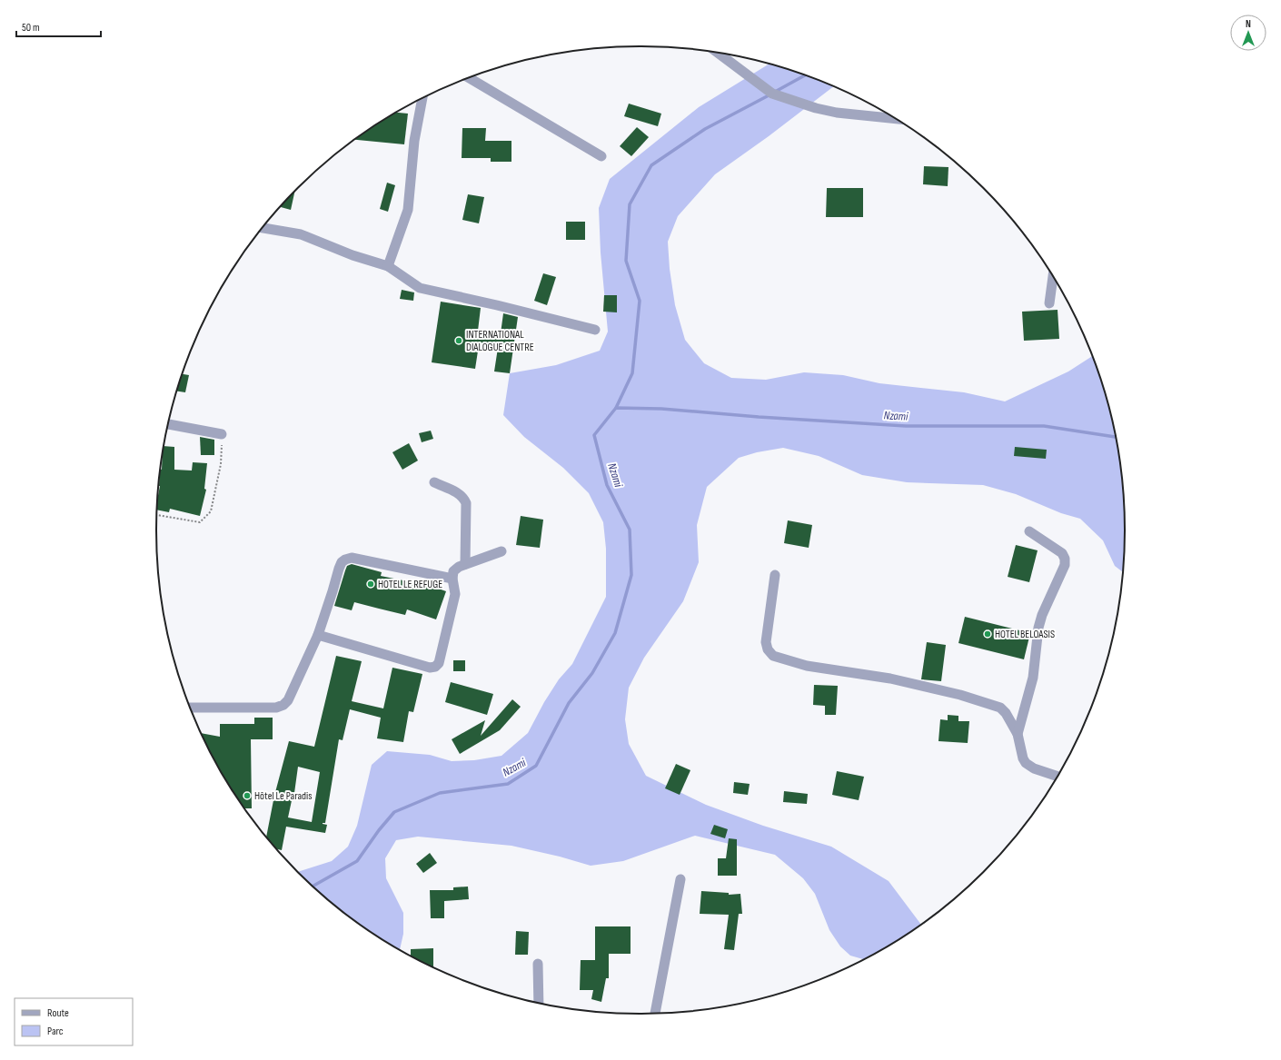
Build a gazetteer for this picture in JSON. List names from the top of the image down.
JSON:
{
  "water": ["Nzami"],
  "places": [
    "INTERNATIONAL DIALOGUE CENTRE",
    "HOTEL LE REFUGE",
    "HOTEL BELOASIS",
    "Hôtel Le Paradis"
  ],
  "legend": ["Route", "Parc"],
  "scale_bar": "50 m",
  "north": "top"
}
